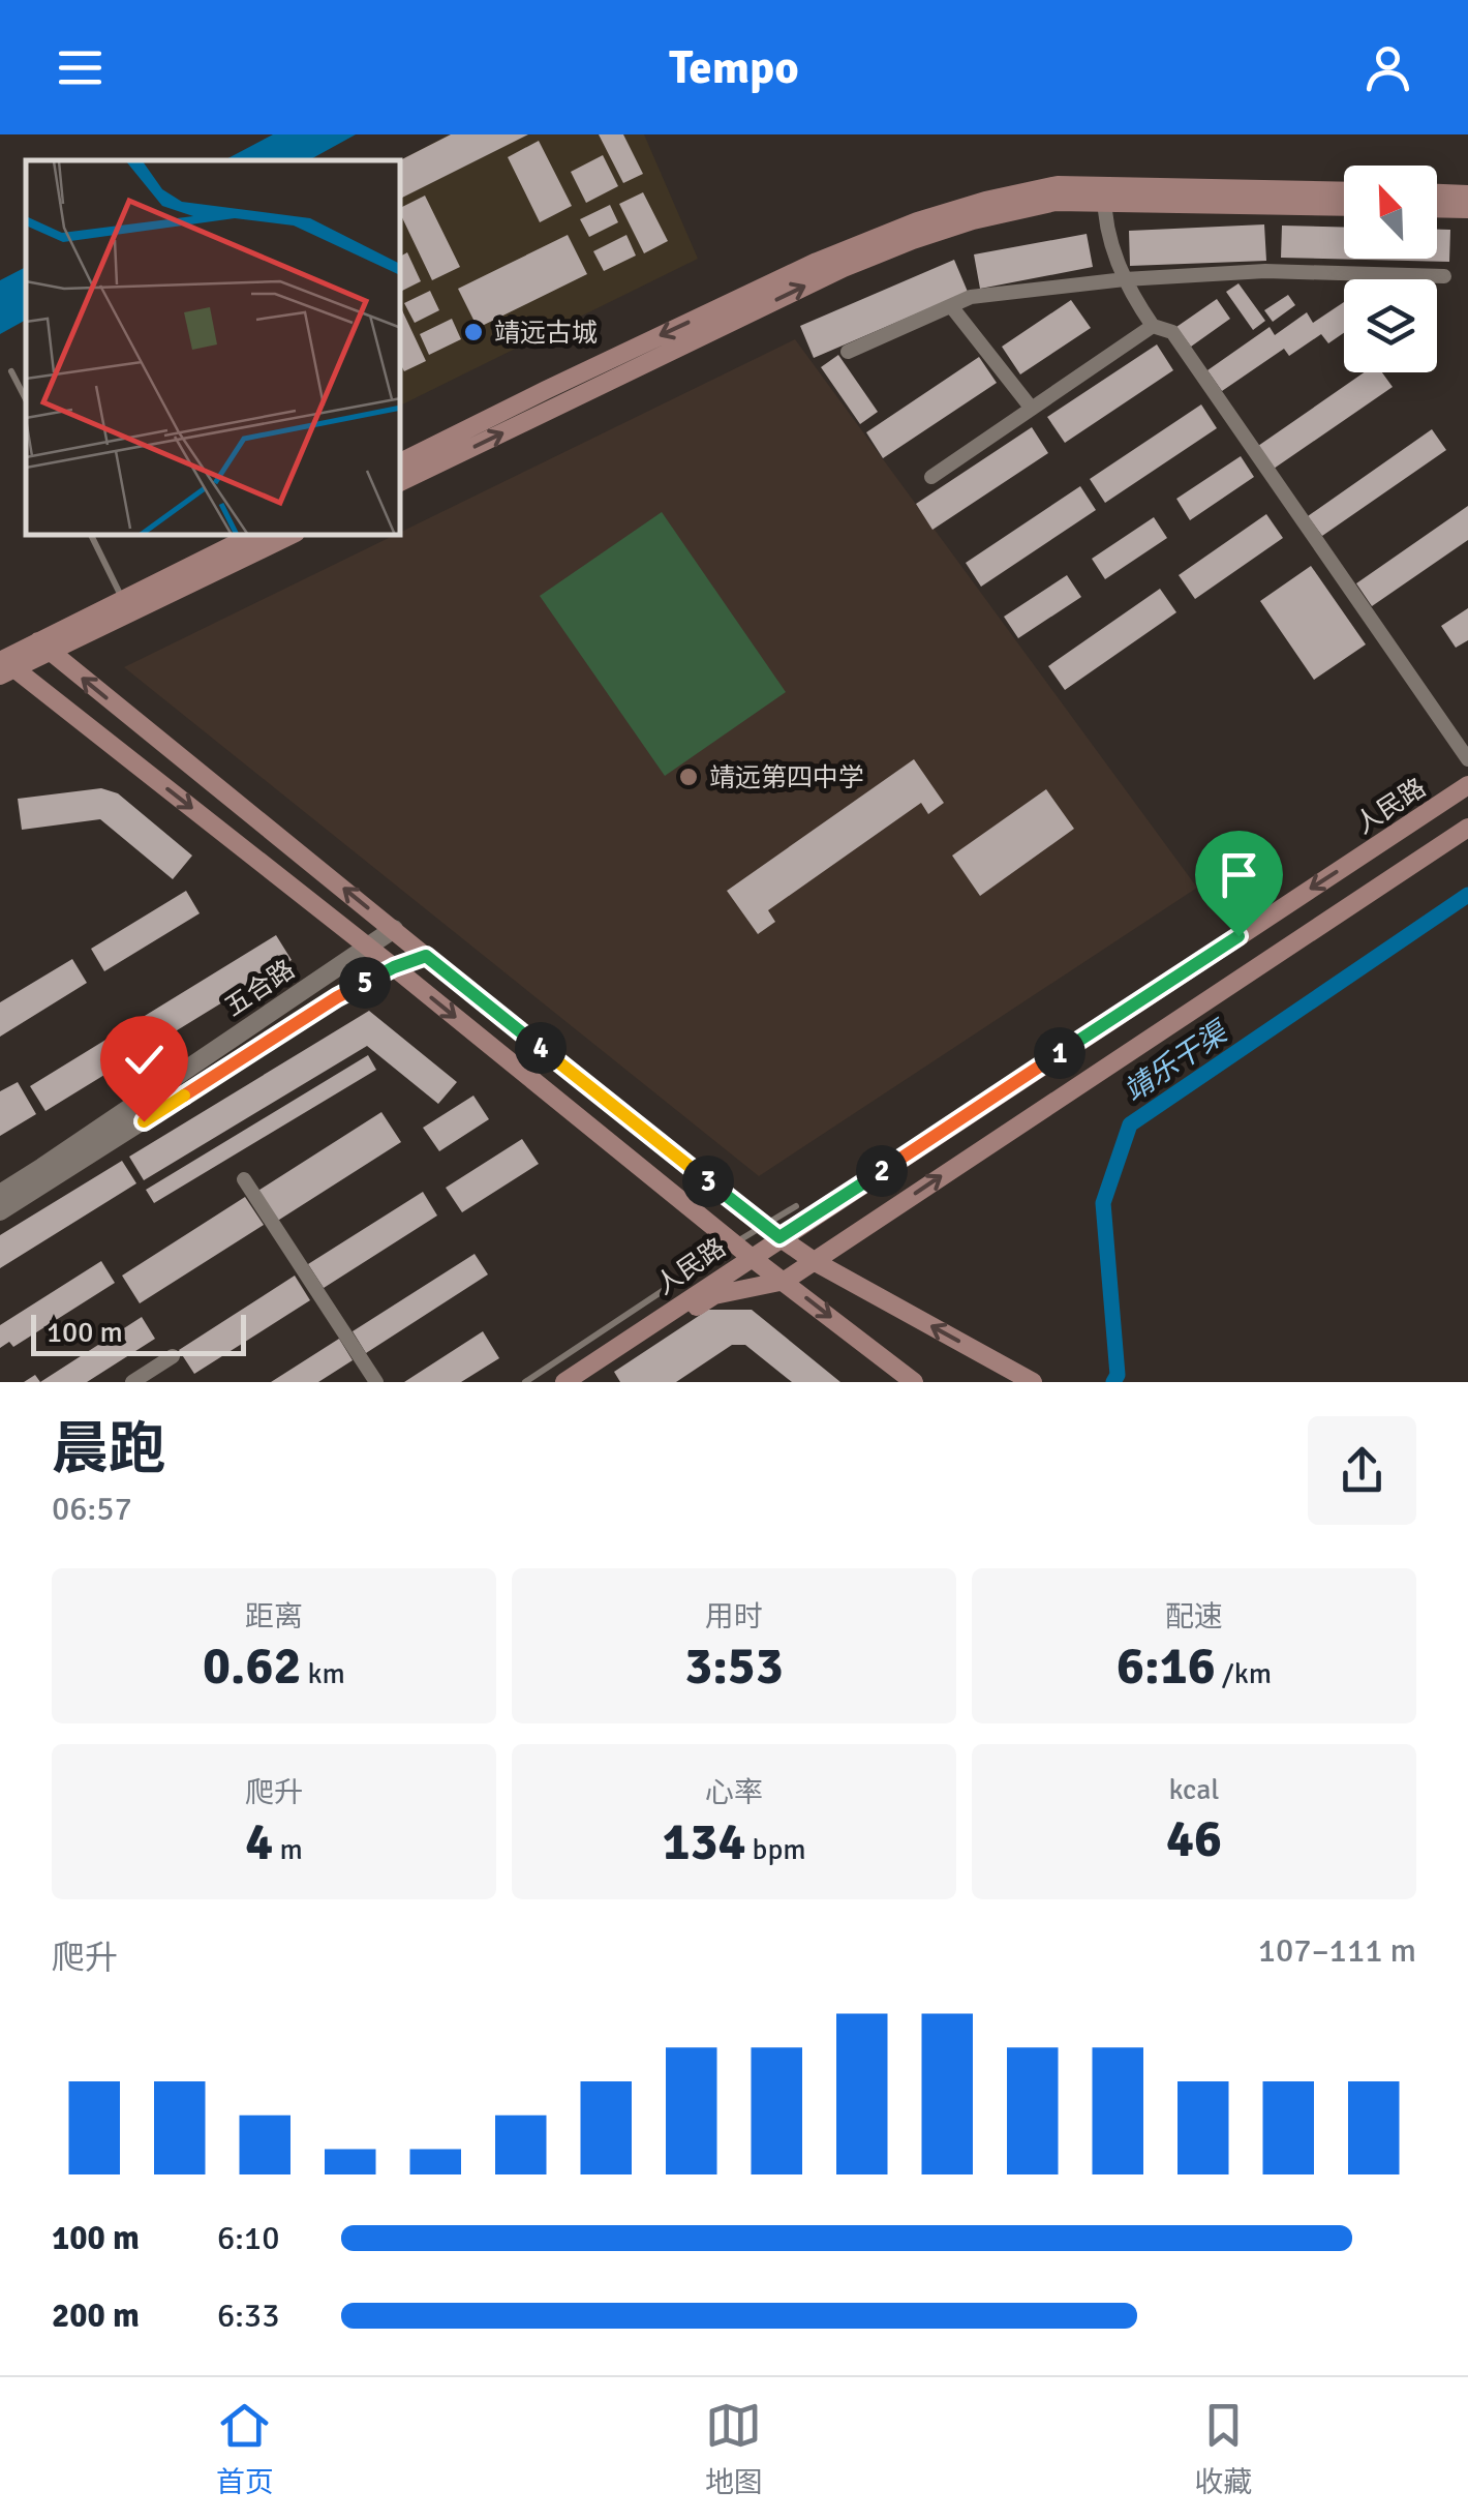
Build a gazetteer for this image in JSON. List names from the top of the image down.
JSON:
{
  "streets": {
    "main road": ["人民路"],
    "street": ["五合路"]
  },
  "water": ["靖乐干渠"],
  "places": ["靖远古城", "靖远第四中学"],
  "scale_bar": "100 m",
  "north": "top left",
  "page": {
    "header": "Tempo",
    "pins": [
      "5",
      "4",
      "1",
      "2",
      "3"
    ],
    "scale": "100 m",
    "heading": ["晨跑", "06:57"],
    "stats": [
      ["距离", "0.62 km"],
      ["用时", "3:53"],
      ["配速", "6:16 /km"],
      ["爬升", "4 m"],
      ["心率", "134 bpm"],
      ["kcal", "46"]
    ],
    "chart": ["爬升", "107–111 m"],
    "list": [
      {
        "name": "100 m",
        "note": "6:10"
      },
      {
        "name": "200 m",
        "note": "6:33"
      }
    ],
    "tabs": ["首页", "地图", "收藏"]
  }
}
